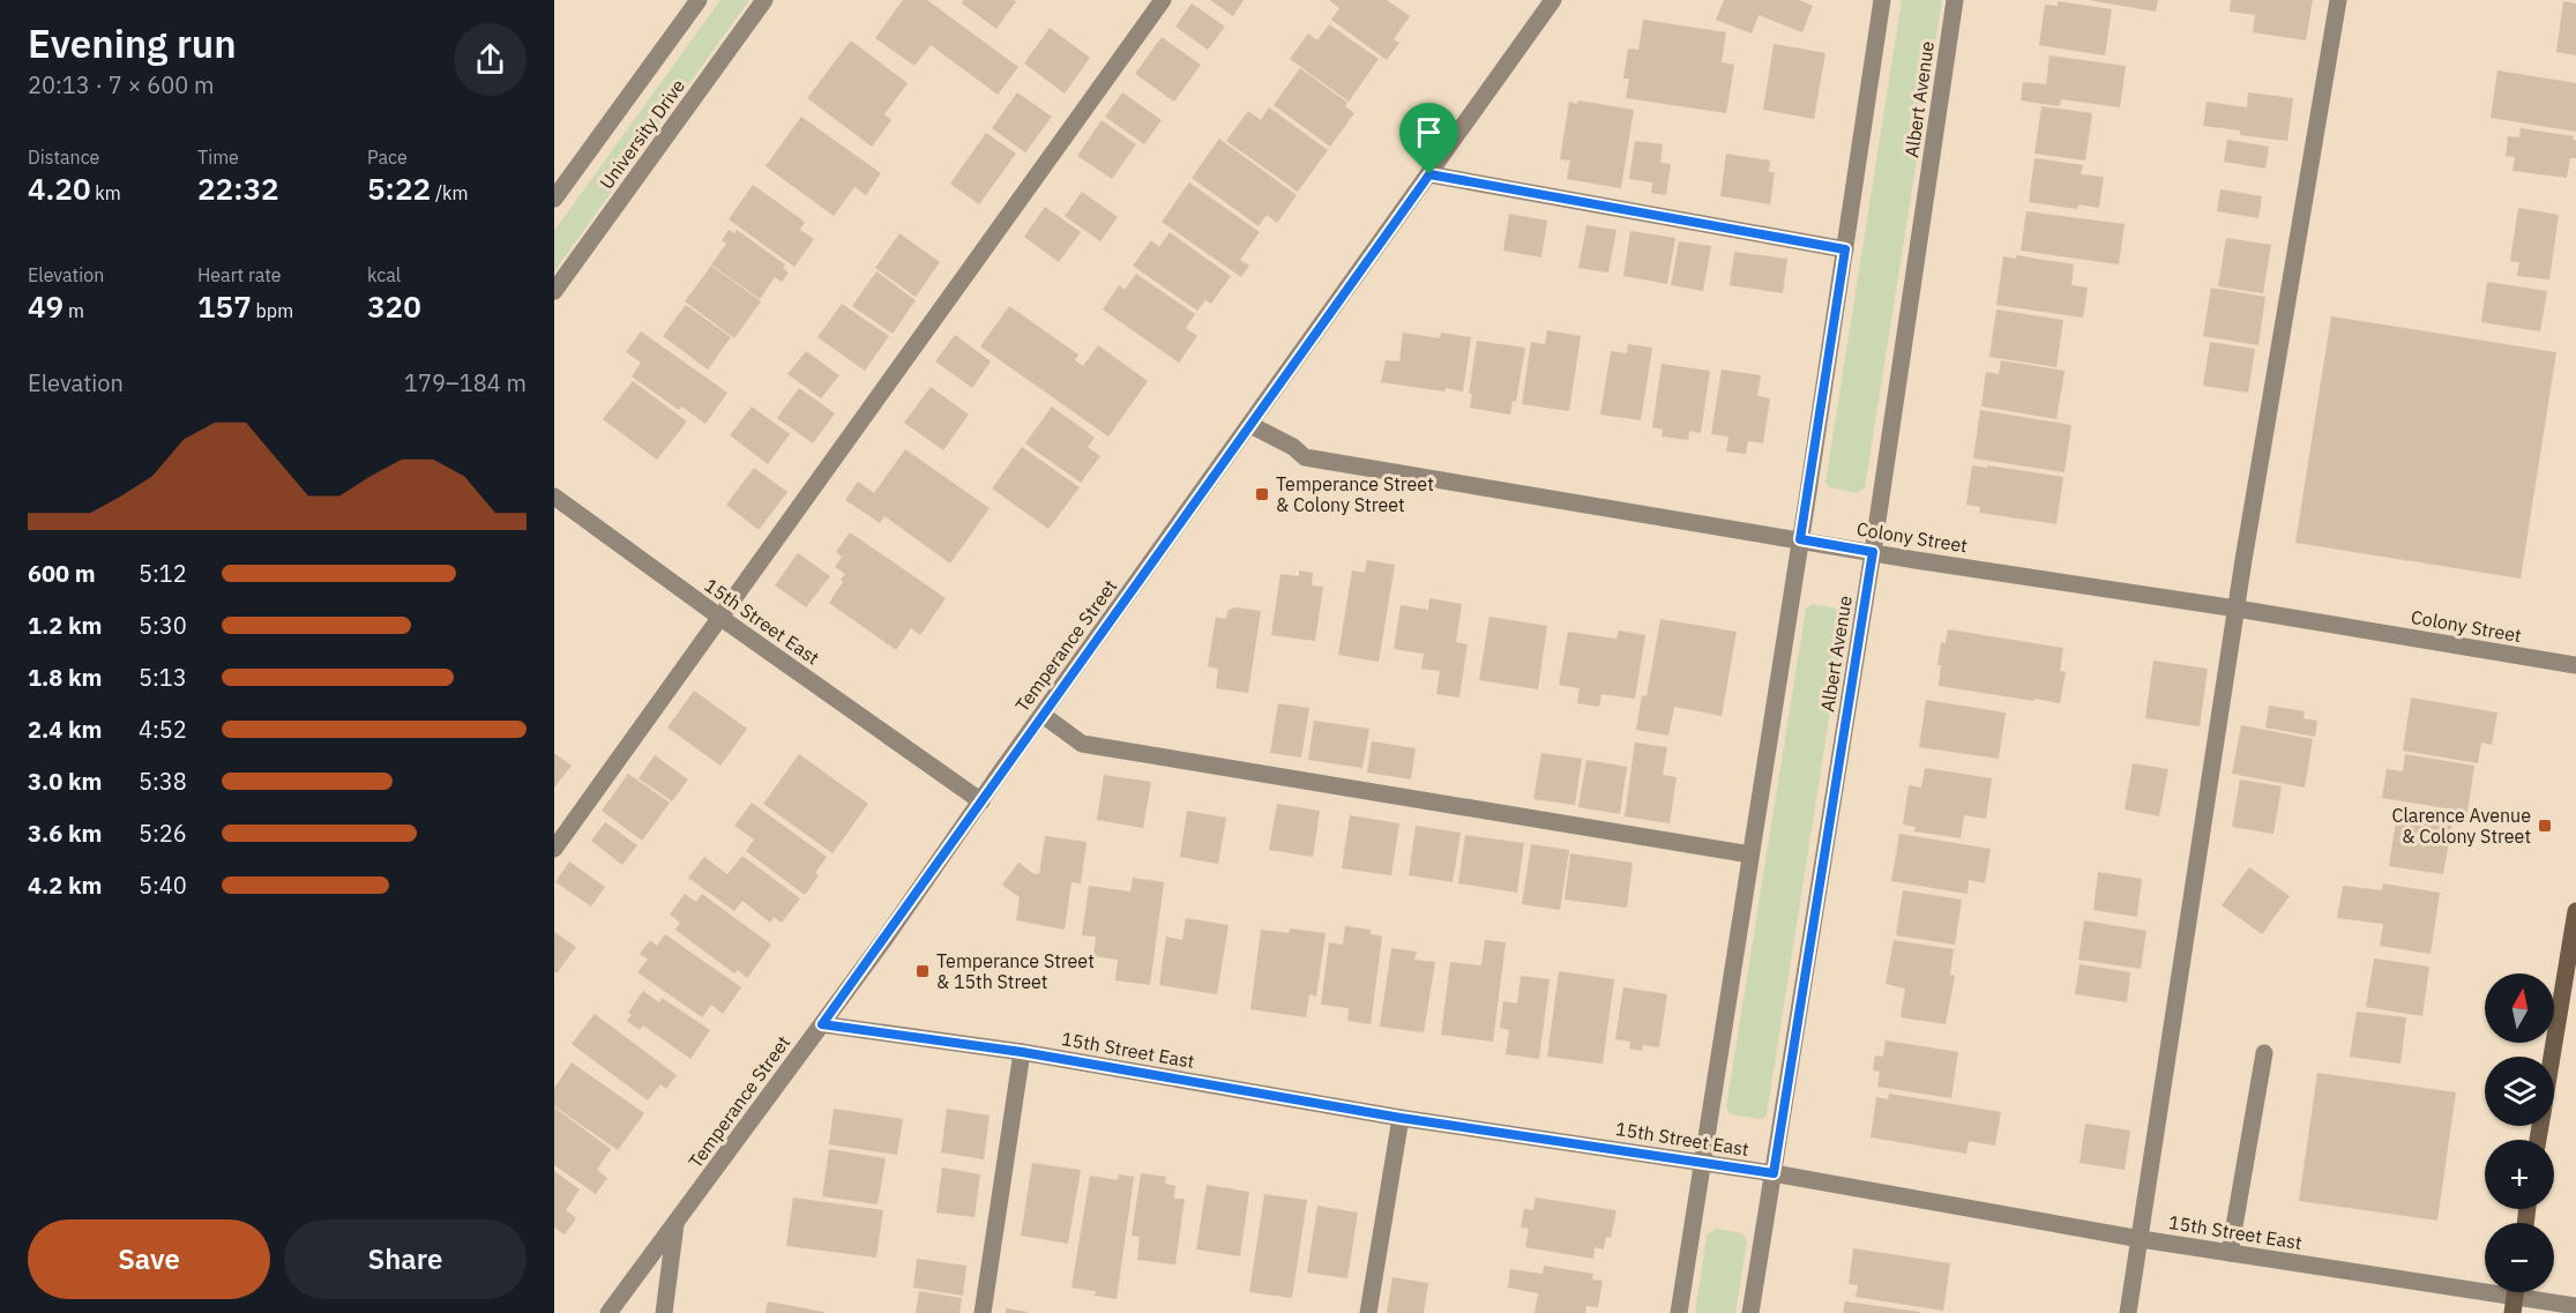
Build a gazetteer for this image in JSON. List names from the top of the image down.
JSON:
{
  "streets": {
    "street": [
      "Albert Avenue",
      "University Drive",
      "Colony Street",
      "15th Street East",
      "Temperance Street"
    ]
  },
  "crossings": [
    ["Albert Avenue", "Colony Street"],
    ["Albert Avenue", "15th Street East"],
    ["Colony Street", "Temperance Street"],
    ["15th Street East", "Temperance Street"]
  ],
  "places": {
    "transit": ["Temperance Street & Colony Street", "Clarence Avenue & Colony Street", "Temperance Street & 15th Street"]
  },
  "north": "top",
  "page": {
    "heading": ["Evening run", "20:13 · 7 × 600 m"],
    "stats": [
      ["Distance", "4.20 km"],
      ["Time", "22:32"],
      ["Pace", "5:22 /km"],
      ["Elevation", "49 m"],
      ["Heart rate", "157 bpm"],
      ["kcal", "320"]
    ],
    "chart": ["Elevation", "179–184 m"],
    "list": [
      {
        "name": "600 m",
        "note": "5:12"
      },
      {
        "name": "1.2 km",
        "note": "5:30"
      },
      {
        "name": "1.8 km",
        "note": "5:13"
      },
      {
        "name": "2.4 km",
        "note": "4:52"
      },
      {
        "name": "3.0 km",
        "note": "5:38"
      },
      {
        "name": "3.6 km",
        "note": "5:26"
      },
      {
        "name": "4.2 km",
        "note": "5:40"
      }
    ],
    "map_buttons": ["+", "−"],
    "buttons": ["Save", "Share"]
  }
}
